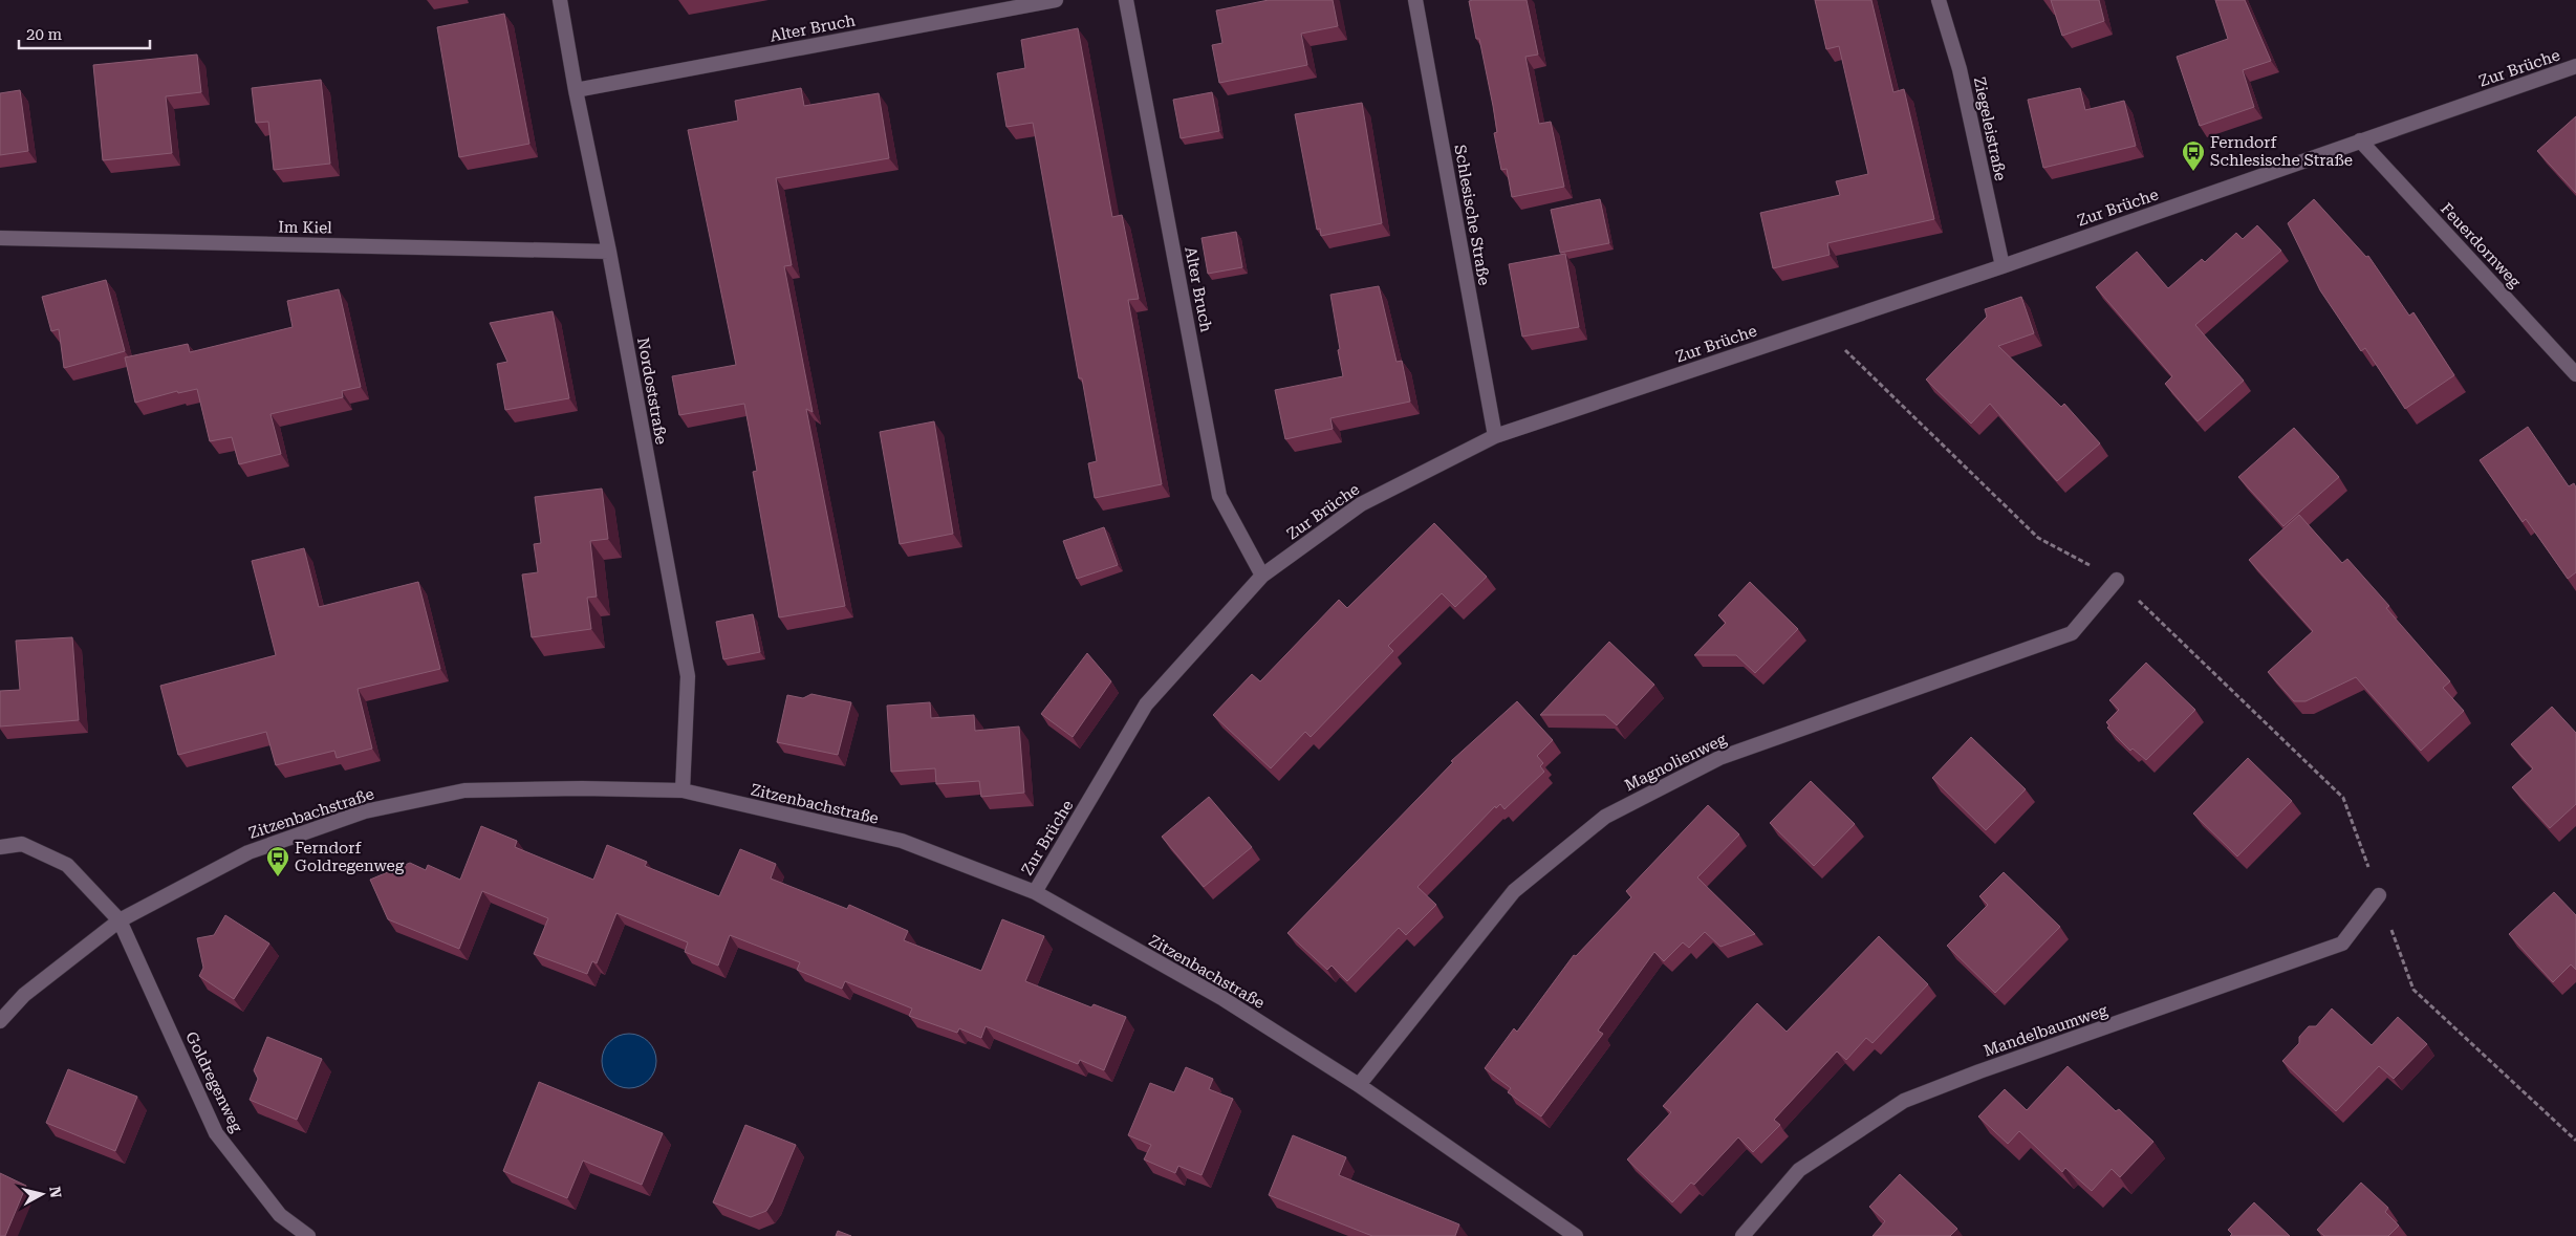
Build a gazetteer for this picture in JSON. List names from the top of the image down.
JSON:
{
  "streets": {
    "street": [
      "Alter Bruch",
      "Zur Brüche",
      "Ziegeleistraße",
      "Schlesische Straße",
      "Im Kiel",
      "Feuerdornweg",
      "Nordoststraße",
      "Magnolienweg",
      "Zitzenbachstraße",
      "Mandelbaumweg",
      "Goldregenweg"
    ]
  },
  "crossings": [
    ["Alter Bruch", "Zur Brüche"],
    ["Alter Bruch", "Nordoststraße"],
    ["Zur Brüche", "Ziegeleistraße"],
    ["Zur Brüche", "Schlesische Straße"],
    ["Zur Brüche", "Feuerdornweg"],
    ["Zur Brüche", "Zitzenbachstraße"],
    ["Im Kiel", "Nordoststraße"],
    ["Nordoststraße", "Zitzenbachstraße"],
    ["Magnolienweg", "Zitzenbachstraße"],
    ["Zitzenbachstraße", "Goldregenweg"]
  ],
  "places": {
    "bus stop": ["Ferndorf Schlesische Straße", "Ferndorf Goldregenweg"]
  },
  "scale_bar": "20 m",
  "north": "right"
}
